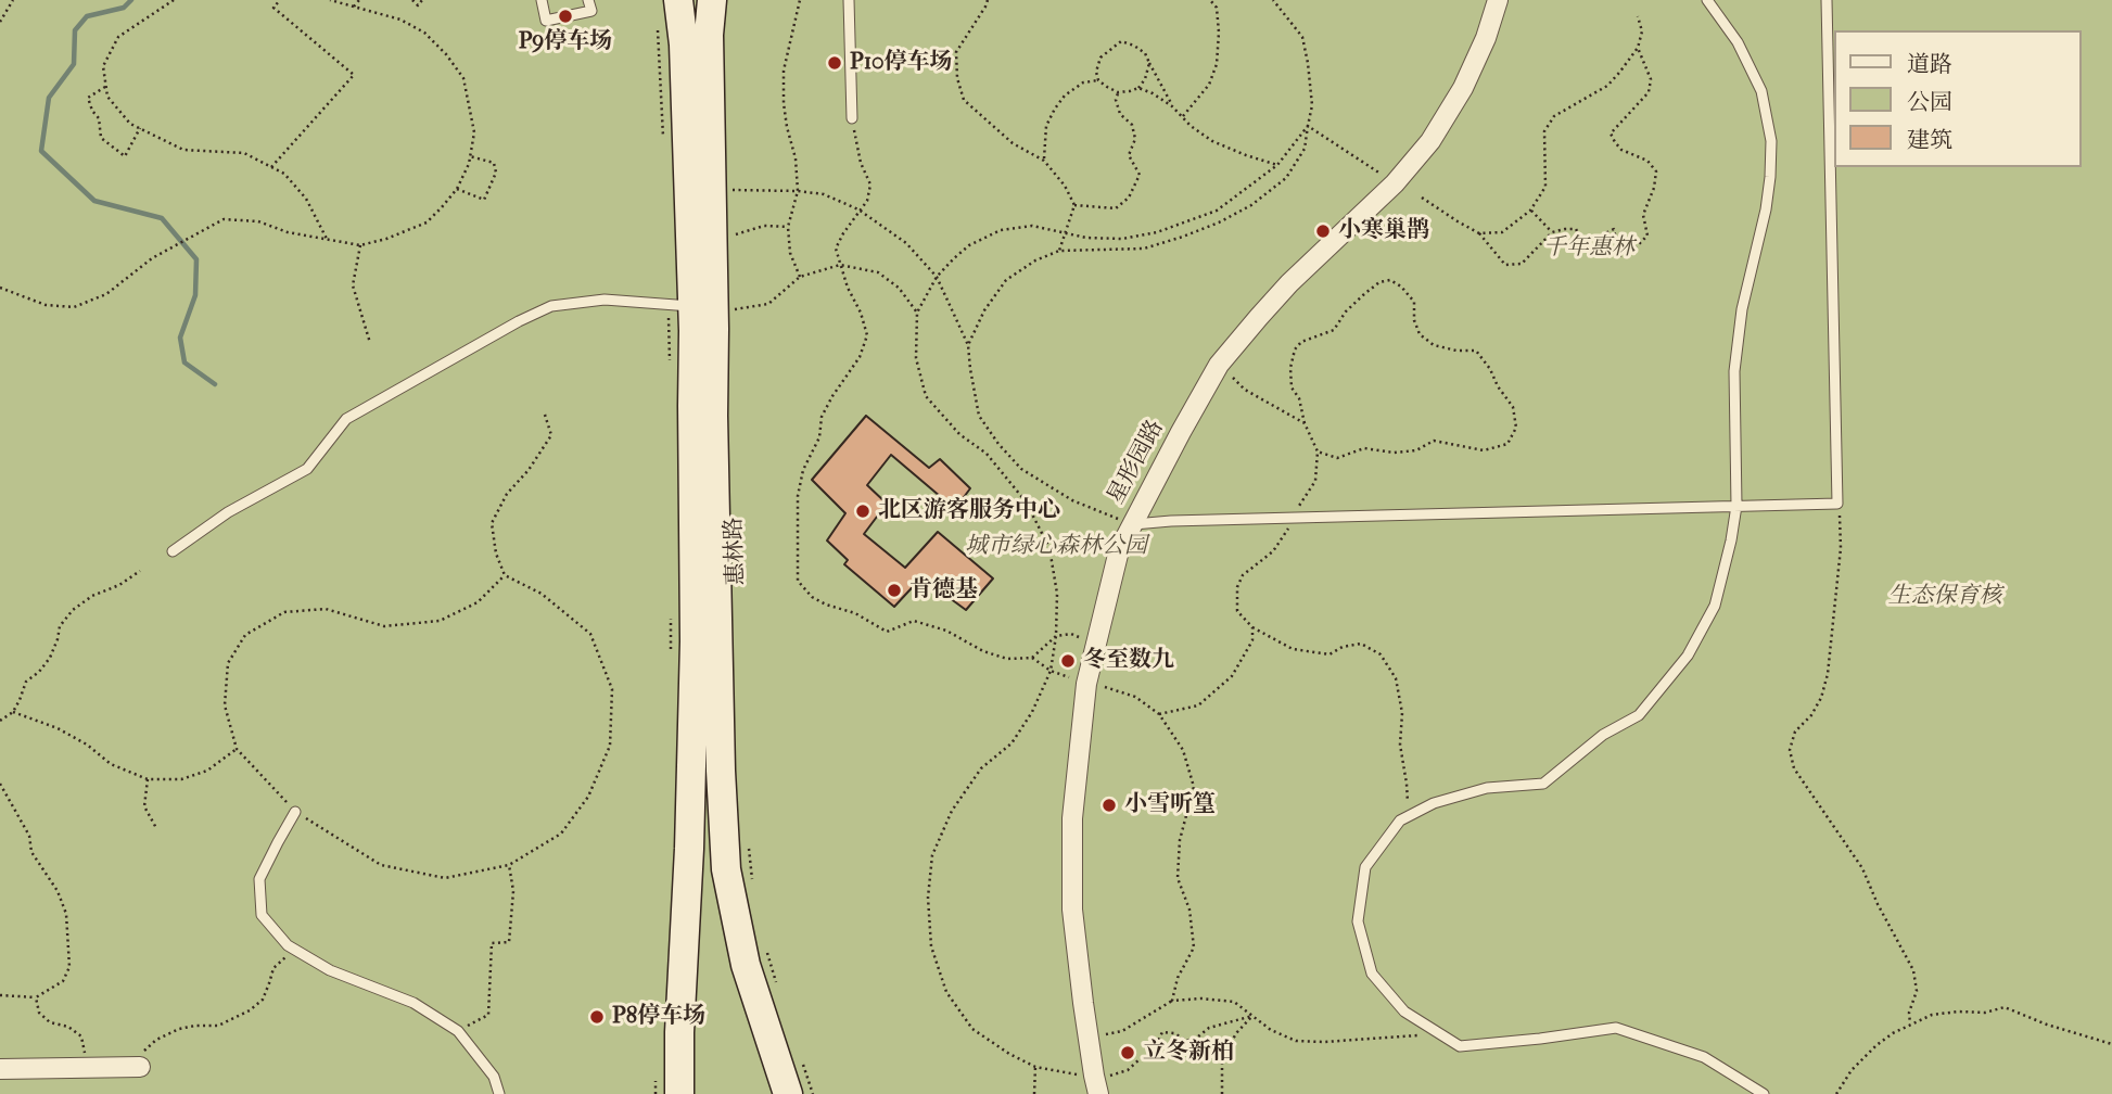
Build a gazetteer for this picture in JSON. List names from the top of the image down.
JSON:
{
  "streets": {
    "main road": ["惠林路"],
    "street": ["星形园路"]
  },
  "parks": ["千年惠林", "城市绿心森林公园", "生态保育核"],
  "places": [
    "P9停车场",
    "P10停车场",
    "小寒巢鹊",
    "北区游客服务中心",
    "肯德基",
    "冬至数九",
    "小雪听篁",
    "P8停车场",
    "立冬新柏"
  ],
  "legend": ["道路", "公园", "建筑"]
}
